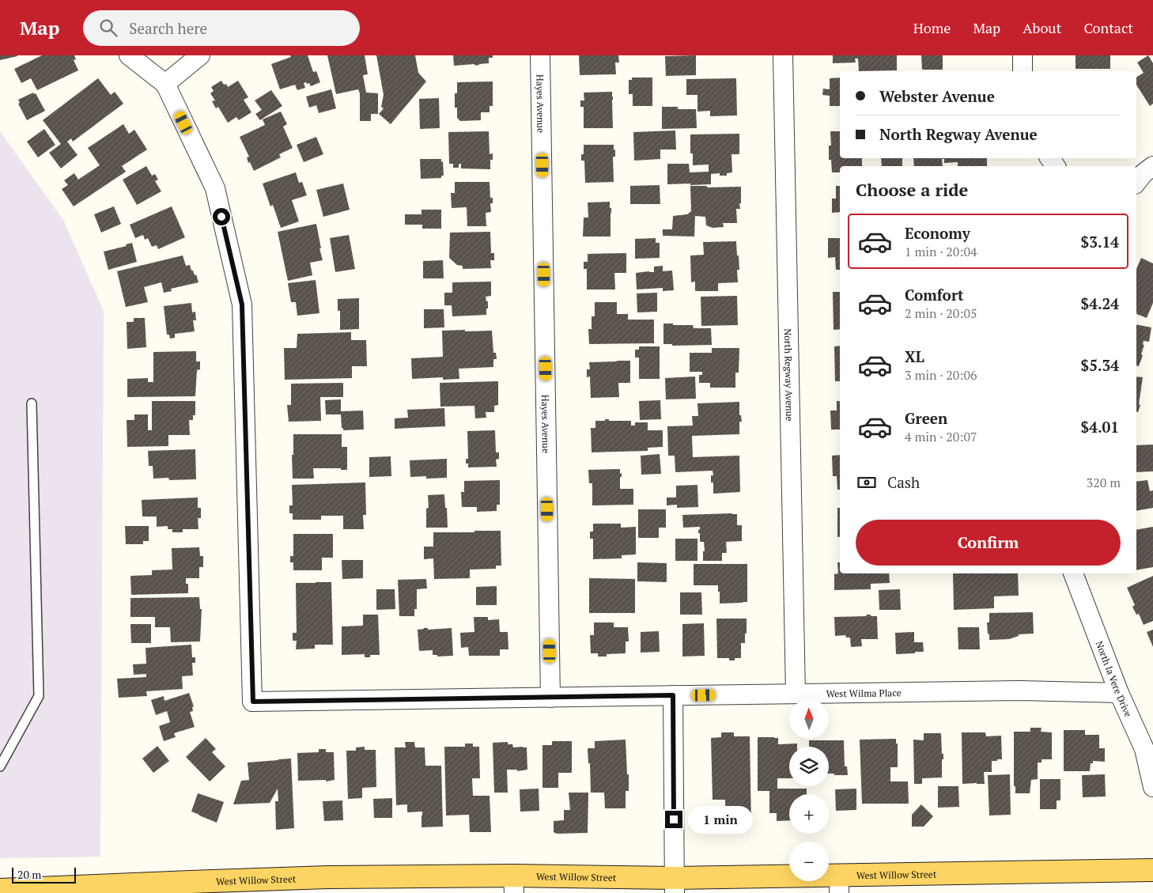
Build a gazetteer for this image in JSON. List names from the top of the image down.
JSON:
{
  "streets": {
    "main road": ["West Willow Street"],
    "street": [
      "Hayes Avenue",
      "North Regway Avenue",
      "North la Vere Drive",
      "West Wilma Place"
    ]
  },
  "crossings": [
    ["Hayes Avenue", "West Wilma Place"],
    ["North Regway Avenue", "West Wilma Place"],
    ["North la Vere Drive", "West Wilma Place"]
  ],
  "scale_bar": "20 m",
  "north": "top",
  "page": {
    "header": "Map",
    "search": "Search here",
    "nav": [
      "Home",
      "Map",
      "About",
      "Contact"
    ],
    "banner": ["Webster Avenue", "North Regway Avenue"],
    "heading": "Choose a ride",
    "list": [
      {
        "name": "Economy",
        "note": "1 min · 20:04",
        "value": "$3.14"
      },
      {
        "name": "Comfort",
        "note": "2 min · 20:05",
        "value": "$4.24"
      },
      {
        "name": "XL",
        "note": "3 min · 20:06",
        "value": "$5.34"
      },
      {
        "name": "Green",
        "note": "4 min · 20:07",
        "value": "$4.01"
      }
    ],
    "pay": ["Cash", "320 m"],
    "buttons": "Confirm",
    "map_buttons": ["+", "−"],
    "bubble": "1 min",
    "scale": "20 m"
  }
}
